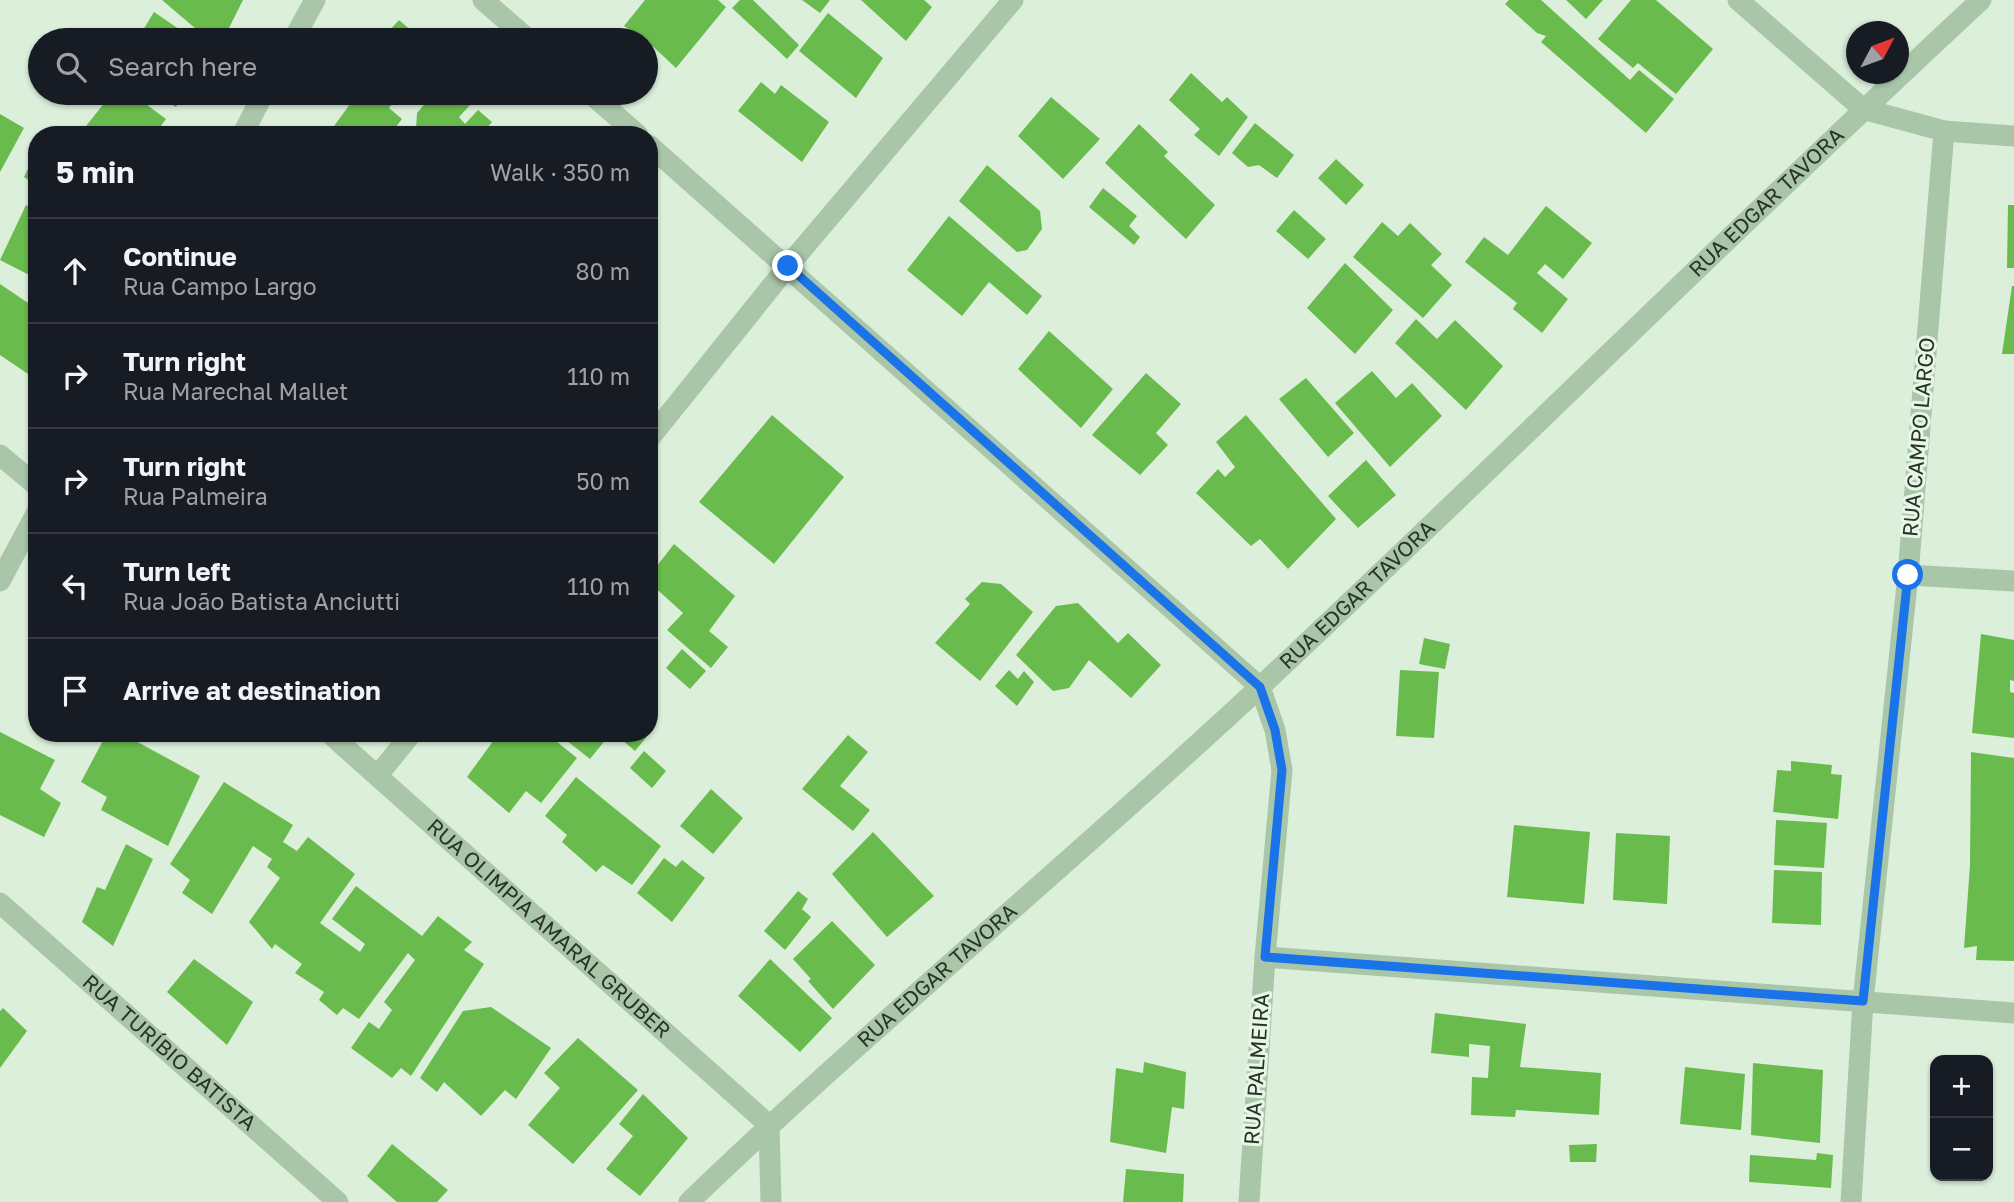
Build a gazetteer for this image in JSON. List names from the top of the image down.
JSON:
{
  "streets": {
    "street": [
      "RUA EDGAR TAVORA",
      "RUA CAMPO LARGO",
      "RUA OLIMPIA AMARAL GRUBER",
      "RUA TURÍBIO BATISTA",
      "RUA PALMEIRA"
    ]
  },
  "crossings": [
    ["RUA EDGAR TAVORA", "RUA OLIMPIA AMARAL GRUBER"],
    ["RUA EDGAR TAVORA", "RUA PALMEIRA"]
  ],
  "north": "top right",
  "page": {
    "search": "Search here",
    "heading": ["5 min", "Walk · 350 m"],
    "list": [
      ["Continue", "Rua Campo Largo", "80 m"],
      ["Turn right", "Rua Marechal Mallet", "110 m"],
      ["Turn right", "Rua Palmeira", "50 m"],
      ["Turn left", "Rua João Batista Anciutti", "110 m"],
      "Arrive at destination"
    ],
    "map_buttons": ["+", "−"]
  }
}
